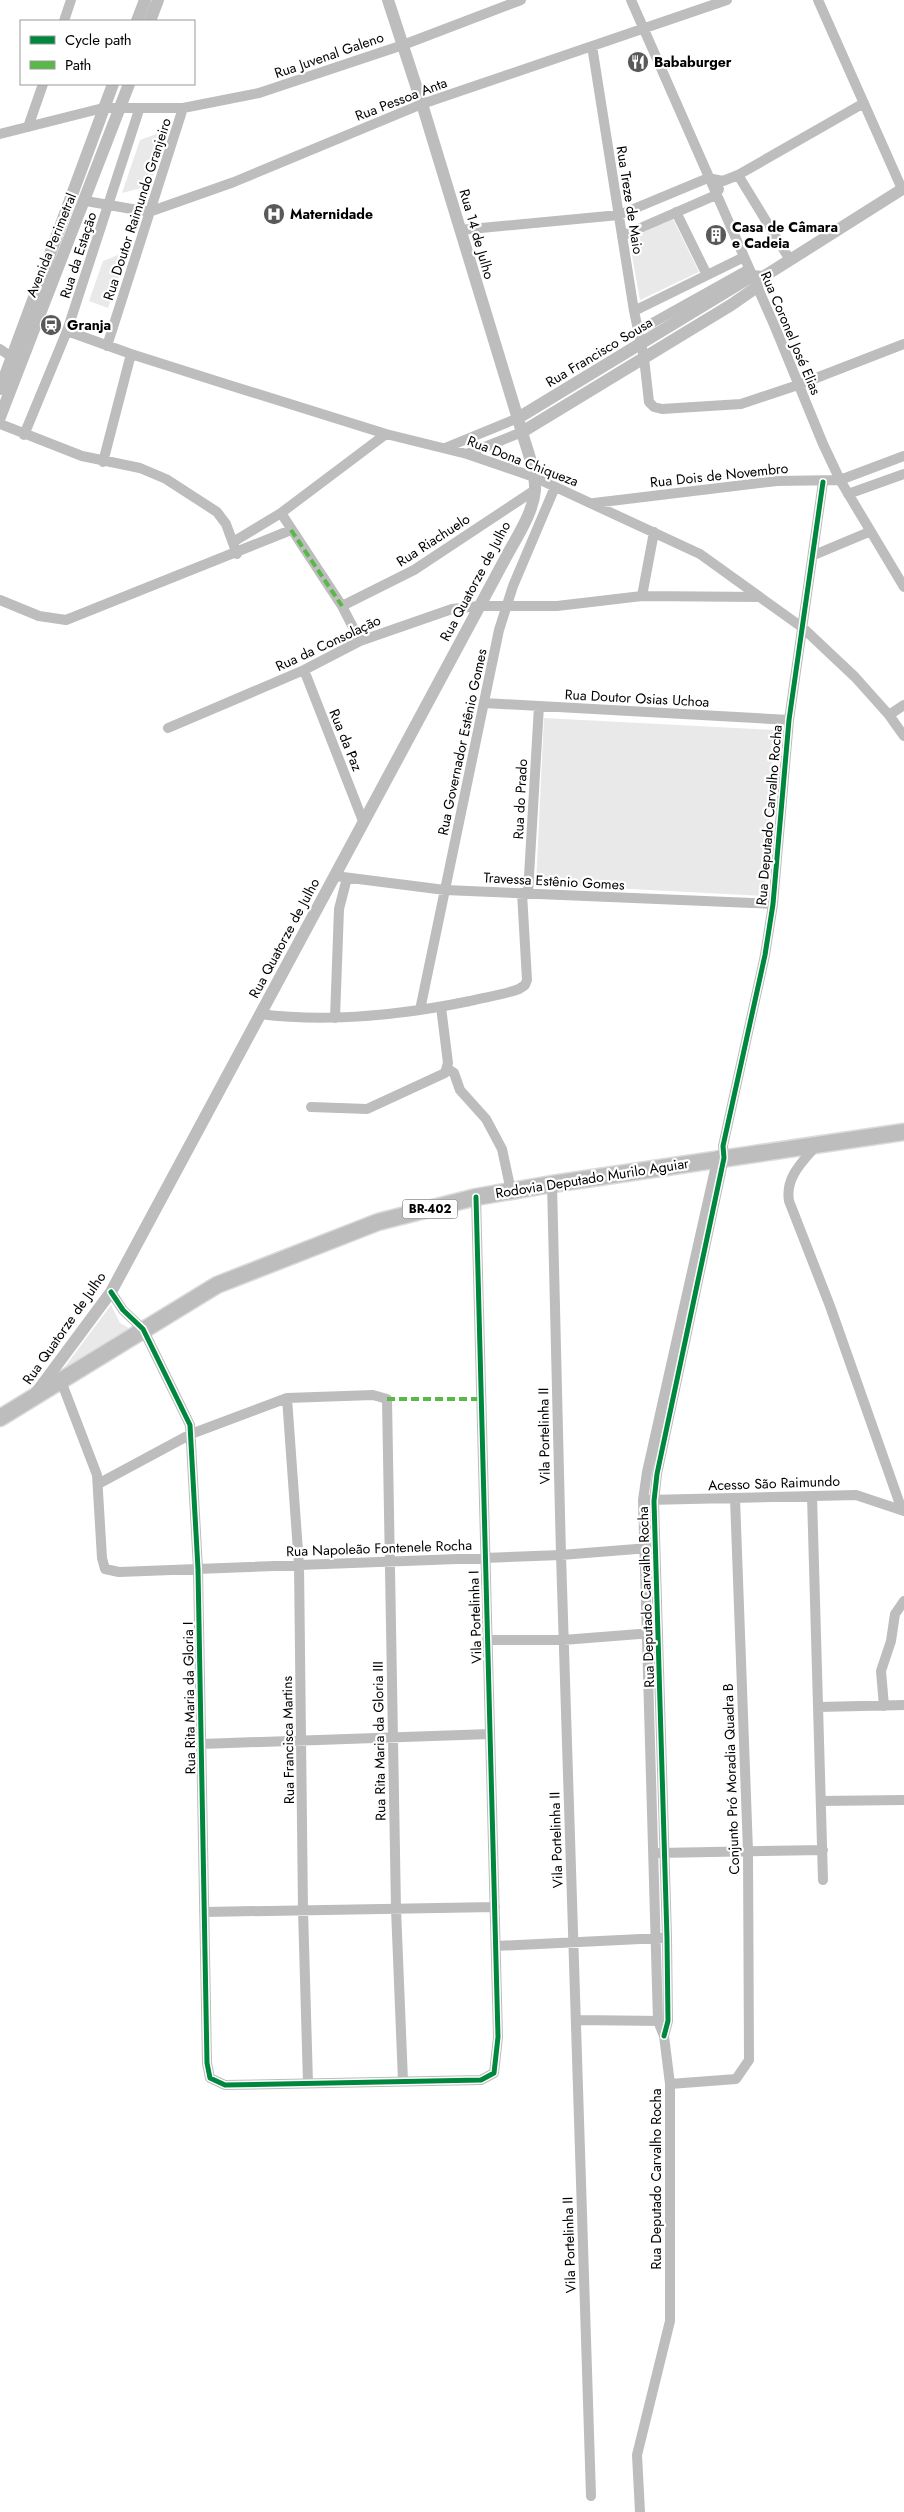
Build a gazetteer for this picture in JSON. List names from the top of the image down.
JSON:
{
  "streets": {
    "highway": ["Rodovia Deputado Murilo Aguiar", "BR-402"],
    "street": [
      "Rua Juvenal Galeno",
      "Rua Pessoa Anta",
      "Rua Treze de Maio",
      "Rua Doutor Raimundo Granjeiro",
      "Rua 14 de Julho",
      "Avenida Perimetral",
      "Rua da Estação",
      "Rua Coronel José Elias",
      "Rua Francisco Sousa",
      "Rua Dona Chiqueza",
      "Rua Dois de Novembro",
      "Rua Riachuelo",
      "Rua Quatorze de Julho",
      "Rua da Consolação",
      "Rua Doutor Osias Uchoa",
      "Rua da Paz",
      "Rua Governador Estênio Gomes",
      "Rua do Prado",
      "Rua Deputado Carvalho Rocha",
      "Travessa Estênio Gomes",
      "Vila Portelinha II",
      "Acesso São Raimundo",
      "Rua Napoleão Fontenele Rocha",
      "Vila Portelinha I",
      "Rua Rita Maria da Gloria I",
      "Rua Francisca Martins",
      "Rua Rita Maria da Gloria III",
      "Conjunto Pró Moradia Quadra B"
    ]
  },
  "crossings": [
    ["Rua Juvenal Galeno", "Rua Doutor Raimundo Granjeiro"],
    ["Rua Juvenal Galeno", "Rua 14 de Julho"],
    ["Rua Juvenal Galeno", "Avenida Perimetral"],
    ["Rua Juvenal Galeno", "Rua da Estação"],
    ["Rua Pessoa Anta", "Rua Treze de Maio"],
    ["Rua Pessoa Anta", "Rua Doutor Raimundo Granjeiro"],
    ["Rua Pessoa Anta", "Rua 14 de Julho"],
    ["Rua Pessoa Anta", "Rua Coronel José Elias"],
    ["Rua Treze de Maio", "Rua Coronel José Elias"],
    ["Rua Treze de Maio", "Rua Francisco Sousa"],
    ["Rua Doutor Raimundo Granjeiro", "Rua Dona Chiqueza"],
    ["Rua 14 de Julho", "Rua Francisco Sousa"],
    ["Rua 14 de Julho", "Rua Dona Chiqueza"],
    ["Rua 14 de Julho", "Rua Riachuelo"],
    ["Rua 14 de Julho", "Rua Quatorze de Julho"],
    ["Rua da Estação", "Rua Dona Chiqueza"],
    ["Rua Coronel José Elias", "Rua Francisco Sousa"],
    ["Rua Coronel José Elias", "Rua Dois de Novembro"],
    ["Rua Francisco Sousa", "Rua Dona Chiqueza"],
    ["Rua Dona Chiqueza", "Rua Dois de Novembro"],
    ["Rua Dona Chiqueza", "Rua Riachuelo"],
    ["Rua Dona Chiqueza", "Rua Quatorze de Julho"],
    ["Rua Dona Chiqueza", "Rua da Consolação"],
    ["Rua Dona Chiqueza", "Rua Governador Estênio Gomes"],
    ["Rua Dona Chiqueza", "Rua Deputado Carvalho Rocha"],
    ["Rua Dois de Novembro", "Rua Deputado Carvalho Rocha"],
    ["Rua Riachuelo", "Rua Quatorze de Julho"],
    ["Rua Quatorze de Julho", "Rua da Consolação"],
    ["Rua Quatorze de Julho", "Rua da Paz"],
    ["Rua Quatorze de Julho", "Travessa Estênio Gomes"],
    ["Rua Quatorze de Julho", "Rodovia Deputado Murilo Aguiar"],
    ["Rua da Consolação", "Rua da Paz"],
    ["Rua da Consolação", "Rua Governador Estênio Gomes"],
    ["Rua Doutor Osias Uchoa", "Rua Governador Estênio Gomes"],
    ["Rua Doutor Osias Uchoa", "Rua do Prado"],
    ["Rua Doutor Osias Uchoa", "Rua Deputado Carvalho Rocha"],
    ["Rua Governador Estênio Gomes", "Travessa Estênio Gomes"],
    ["Rua do Prado", "Travessa Estênio Gomes"],
    ["Rua Deputado Carvalho Rocha", "Travessa Estênio Gomes"],
    ["Rua Deputado Carvalho Rocha", "Rodovia Deputado Murilo Aguiar"],
    ["Rua Deputado Carvalho Rocha", "Acesso São Raimundo"],
    ["Rua Deputado Carvalho Rocha", "Rua Napoleão Fontenele Rocha"],
    ["Rua Deputado Carvalho Rocha", "Conjunto Pró Moradia Quadra B"],
    ["Rodovia Deputado Murilo Aguiar", "Vila Portelinha II"],
    ["Rodovia Deputado Murilo Aguiar", "Vila Portelinha I"],
    ["Rodovia Deputado Murilo Aguiar", "Rua Rita Maria da Gloria I"],
    ["Vila Portelinha II", "Rua Napoleão Fontenele Rocha"],
    ["Acesso São Raimundo", "Conjunto Pró Moradia Quadra B"],
    ["Rua Napoleão Fontenele Rocha", "Vila Portelinha I"],
    ["Rua Napoleão Fontenele Rocha", "Rua Rita Maria da Gloria I"],
    ["Rua Napoleão Fontenele Rocha", "Rua Francisca Martins"],
    ["Rua Napoleão Fontenele Rocha", "Rua Rita Maria da Gloria III"],
    ["Vila Portelinha I", "Rua Rita Maria da Gloria III"],
    ["Rua Rita Maria da Gloria I", "Rua Francisca Martins"],
    ["Rua Francisca Martins", "Rua Rita Maria da Gloria III"]
  ],
  "places": {
    "restaurant": ["Bababurger"],
    "hospital": ["Maternidade"],
    "building": ["Casa de Câmara e Cadeia"],
    "station": ["Granja"]
  },
  "legend": ["Cycle path", "Path"]
}
